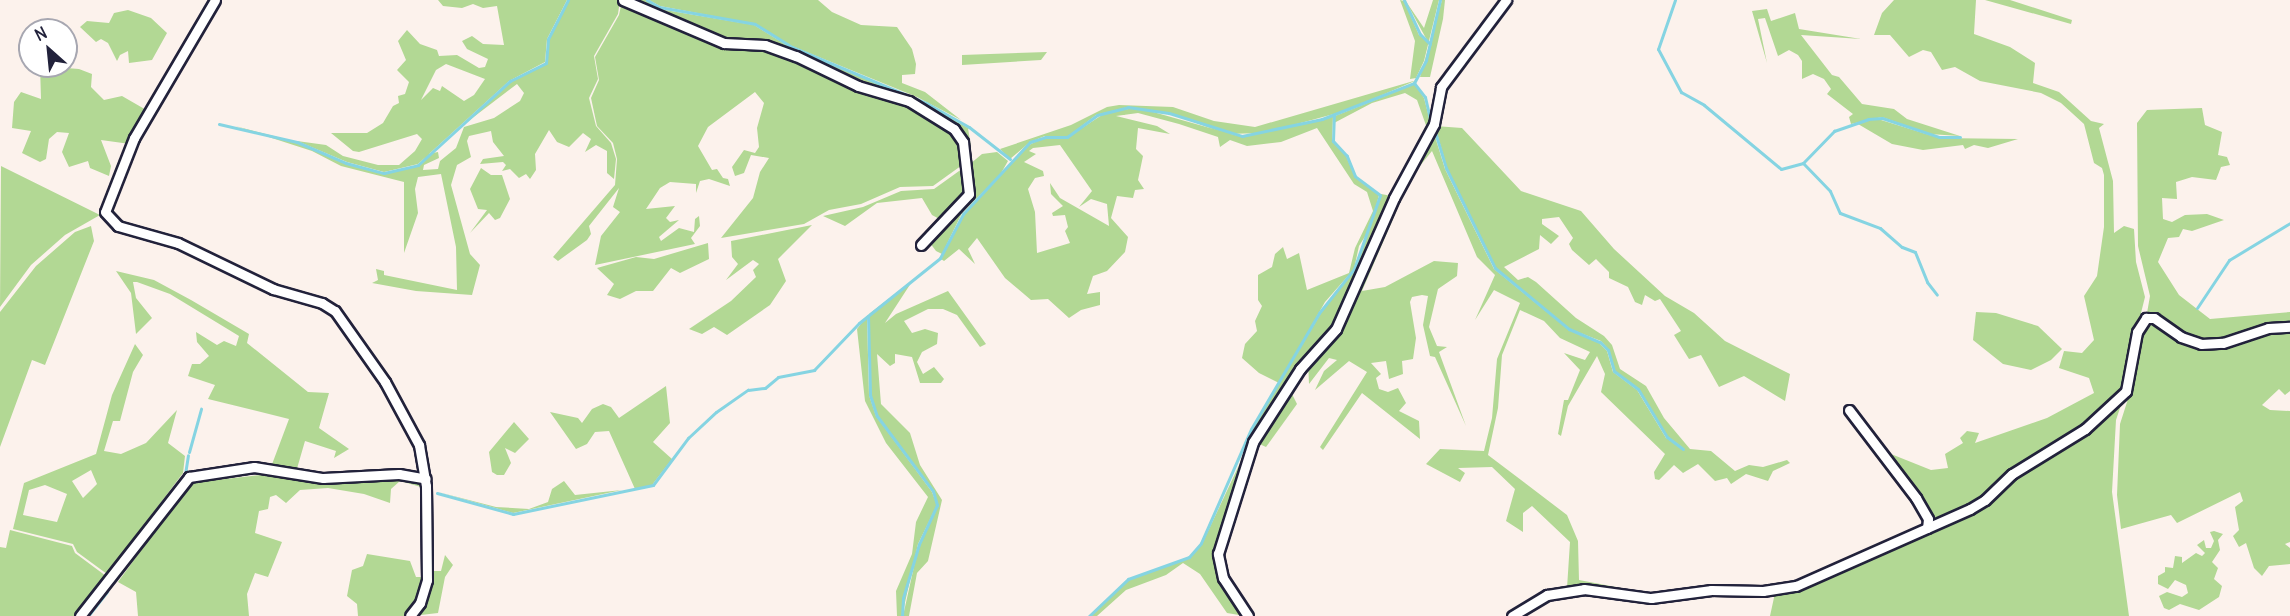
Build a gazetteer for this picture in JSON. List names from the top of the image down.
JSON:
{
  "north": "top left"
}
